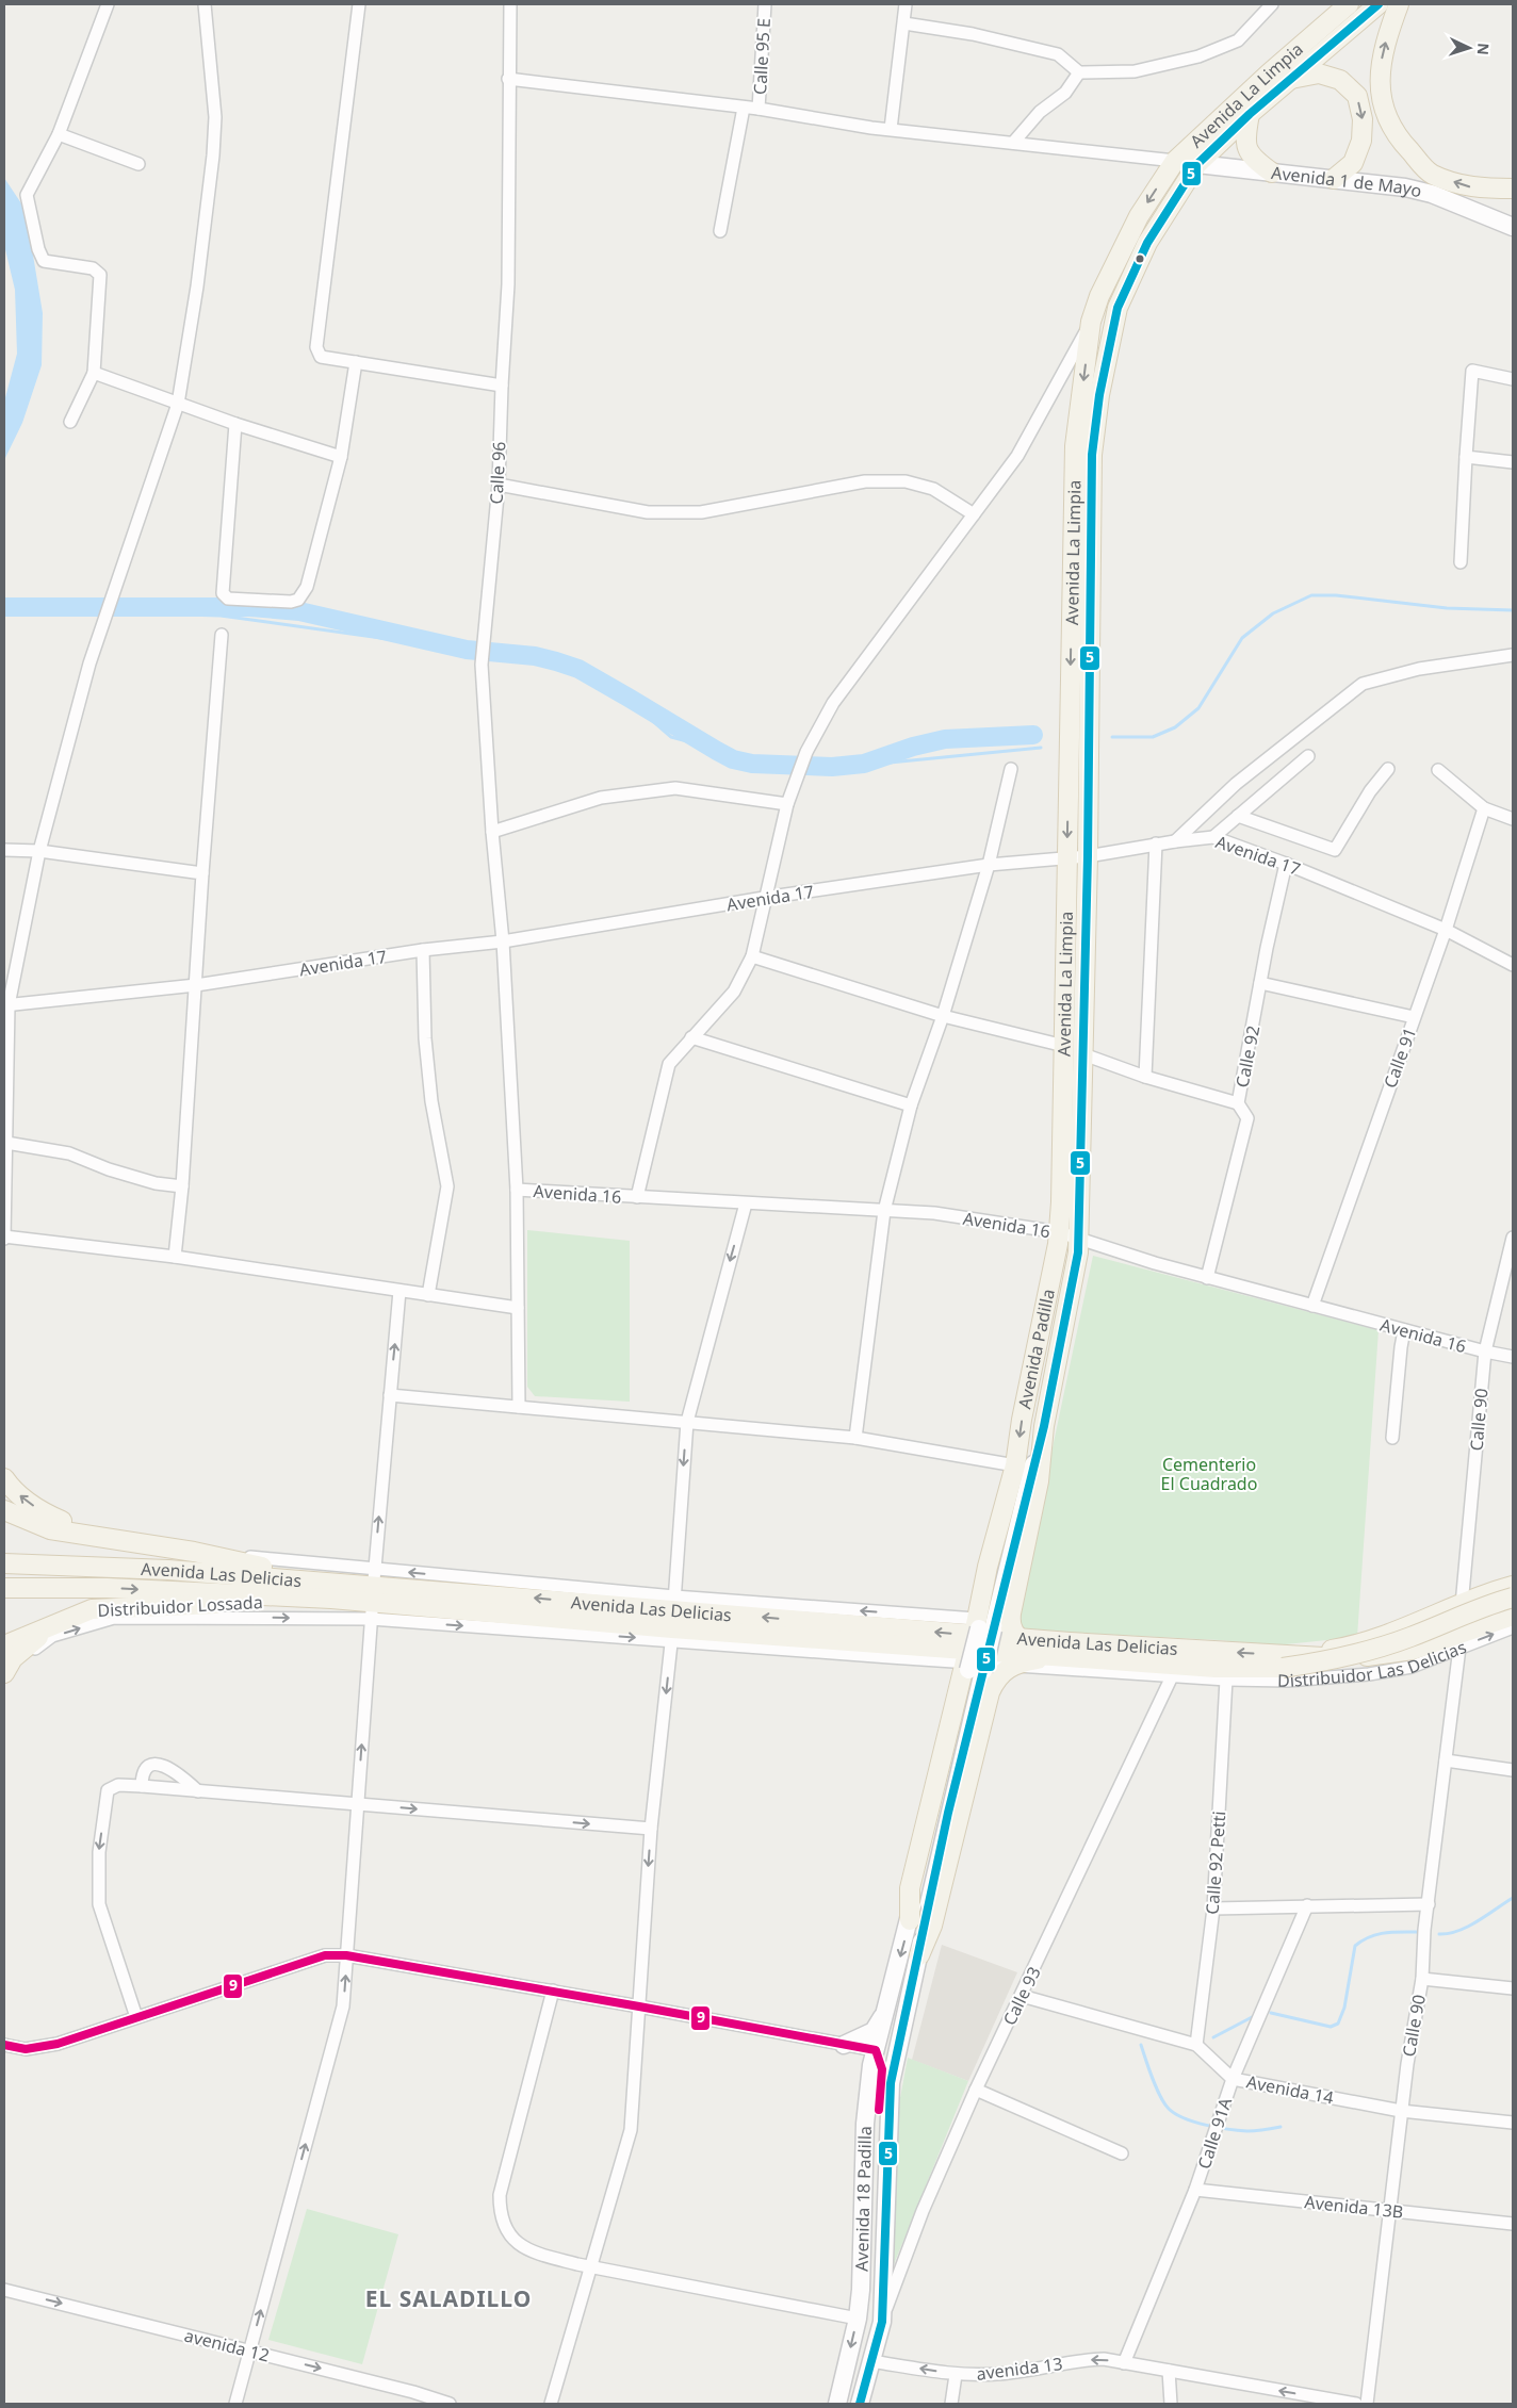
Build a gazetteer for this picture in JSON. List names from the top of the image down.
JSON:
{
  "streets": {
    "main road": [
      "Avenida La Limpia",
      "Avenida Padilla",
      "Avenida Las Delicias",
      "Distribuidor Lossada",
      "Distribuidor Las Delicias"
    ],
    "street": [
      "Calle 95 E",
      "Avenida 1 de Mayo",
      "Calle 96",
      "Avenida 17",
      "Calle 92",
      "Calle 91",
      "Avenida 16",
      "Calle 90",
      "Calle 92 Petti",
      "Calle 93",
      "Avenida 14",
      "Calle 91A",
      "Avenida 18 Padilla",
      "Avenida 13B",
      "avenida 12",
      "avenida 13"
    ]
  },
  "crossings": [
    ["Avenida La Limpia", "Avenida 1 de Mayo"],
    ["Avenida La Limpia", "Avenida 17"],
    ["Avenida La Limpia", "Avenida 16"],
    ["Avenida La Limpia", "Avenida Padilla"],
    ["Calle 96", "Avenida 17"],
    ["Calle 96", "Avenida 16"],
    ["Avenida 17", "Calle 92"],
    ["Avenida 17", "Calle 91"],
    ["Calle 92", "Avenida 16"],
    ["Calle 91", "Avenida 16"],
    ["Avenida 16", "Avenida Padilla"],
    ["Avenida 16", "Calle 90"],
    ["Avenida Padilla", "Avenida Las Delicias"],
    ["Avenida Padilla", "Avenida 18 Padilla"],
    ["Calle 90", "Distribuidor Las Delicias"],
    ["Calle 90", "Avenida 14"],
    ["Calle 90", "Avenida 13B"],
    ["Avenida Las Delicias", "Distribuidor Lossada"],
    ["Avenida Las Delicias", "Distribuidor Las Delicias"],
    ["Avenida Las Delicias", "Calle 92 Petti"],
    ["Avenida Las Delicias", "Calle 93"],
    ["Distribuidor Las Delicias", "Calle 92 Petti"],
    ["Calle 92 Petti", "Avenida 14"],
    ["Calle 93", "Avenida 14"],
    ["Calle 93", "Avenida 18 Padilla"],
    ["Avenida 14", "Calle 91A"],
    ["Calle 91A", "Avenida 13B"],
    ["Calle 91A", "avenida 13"],
    ["Avenida 18 Padilla", "avenida 13"]
  ],
  "one_way": ["avenida 12", "avenida 13"],
  "districts": ["EL SALADILLO"],
  "parks": ["Cementerio El Cuadrado"],
  "lines": ["transit line 5", "transit line 9"],
  "north": "right"
}
